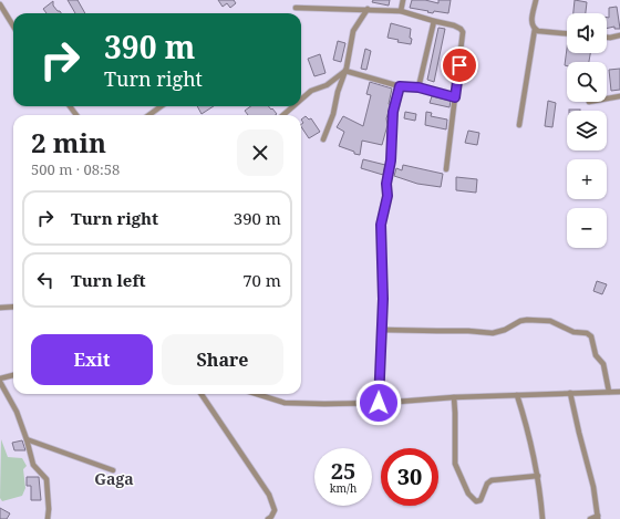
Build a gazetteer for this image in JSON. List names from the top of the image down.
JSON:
{
  "districts": ["Gaga"],
  "page": {
    "map_buttons": ["+", "−"],
    "turn": ["390 m", "Turn right"],
    "heading": ["2 min", "500 m · 08:58"],
    "list": [
      {
        "name": "Turn right",
        "value": "390 m"
      },
      {
        "name": "Turn left",
        "value": "70 m"
      }
    ],
    "buttons": ["Exit", "Share"],
    "speed": "25 km/h",
    "limit": "30"
  }
}
